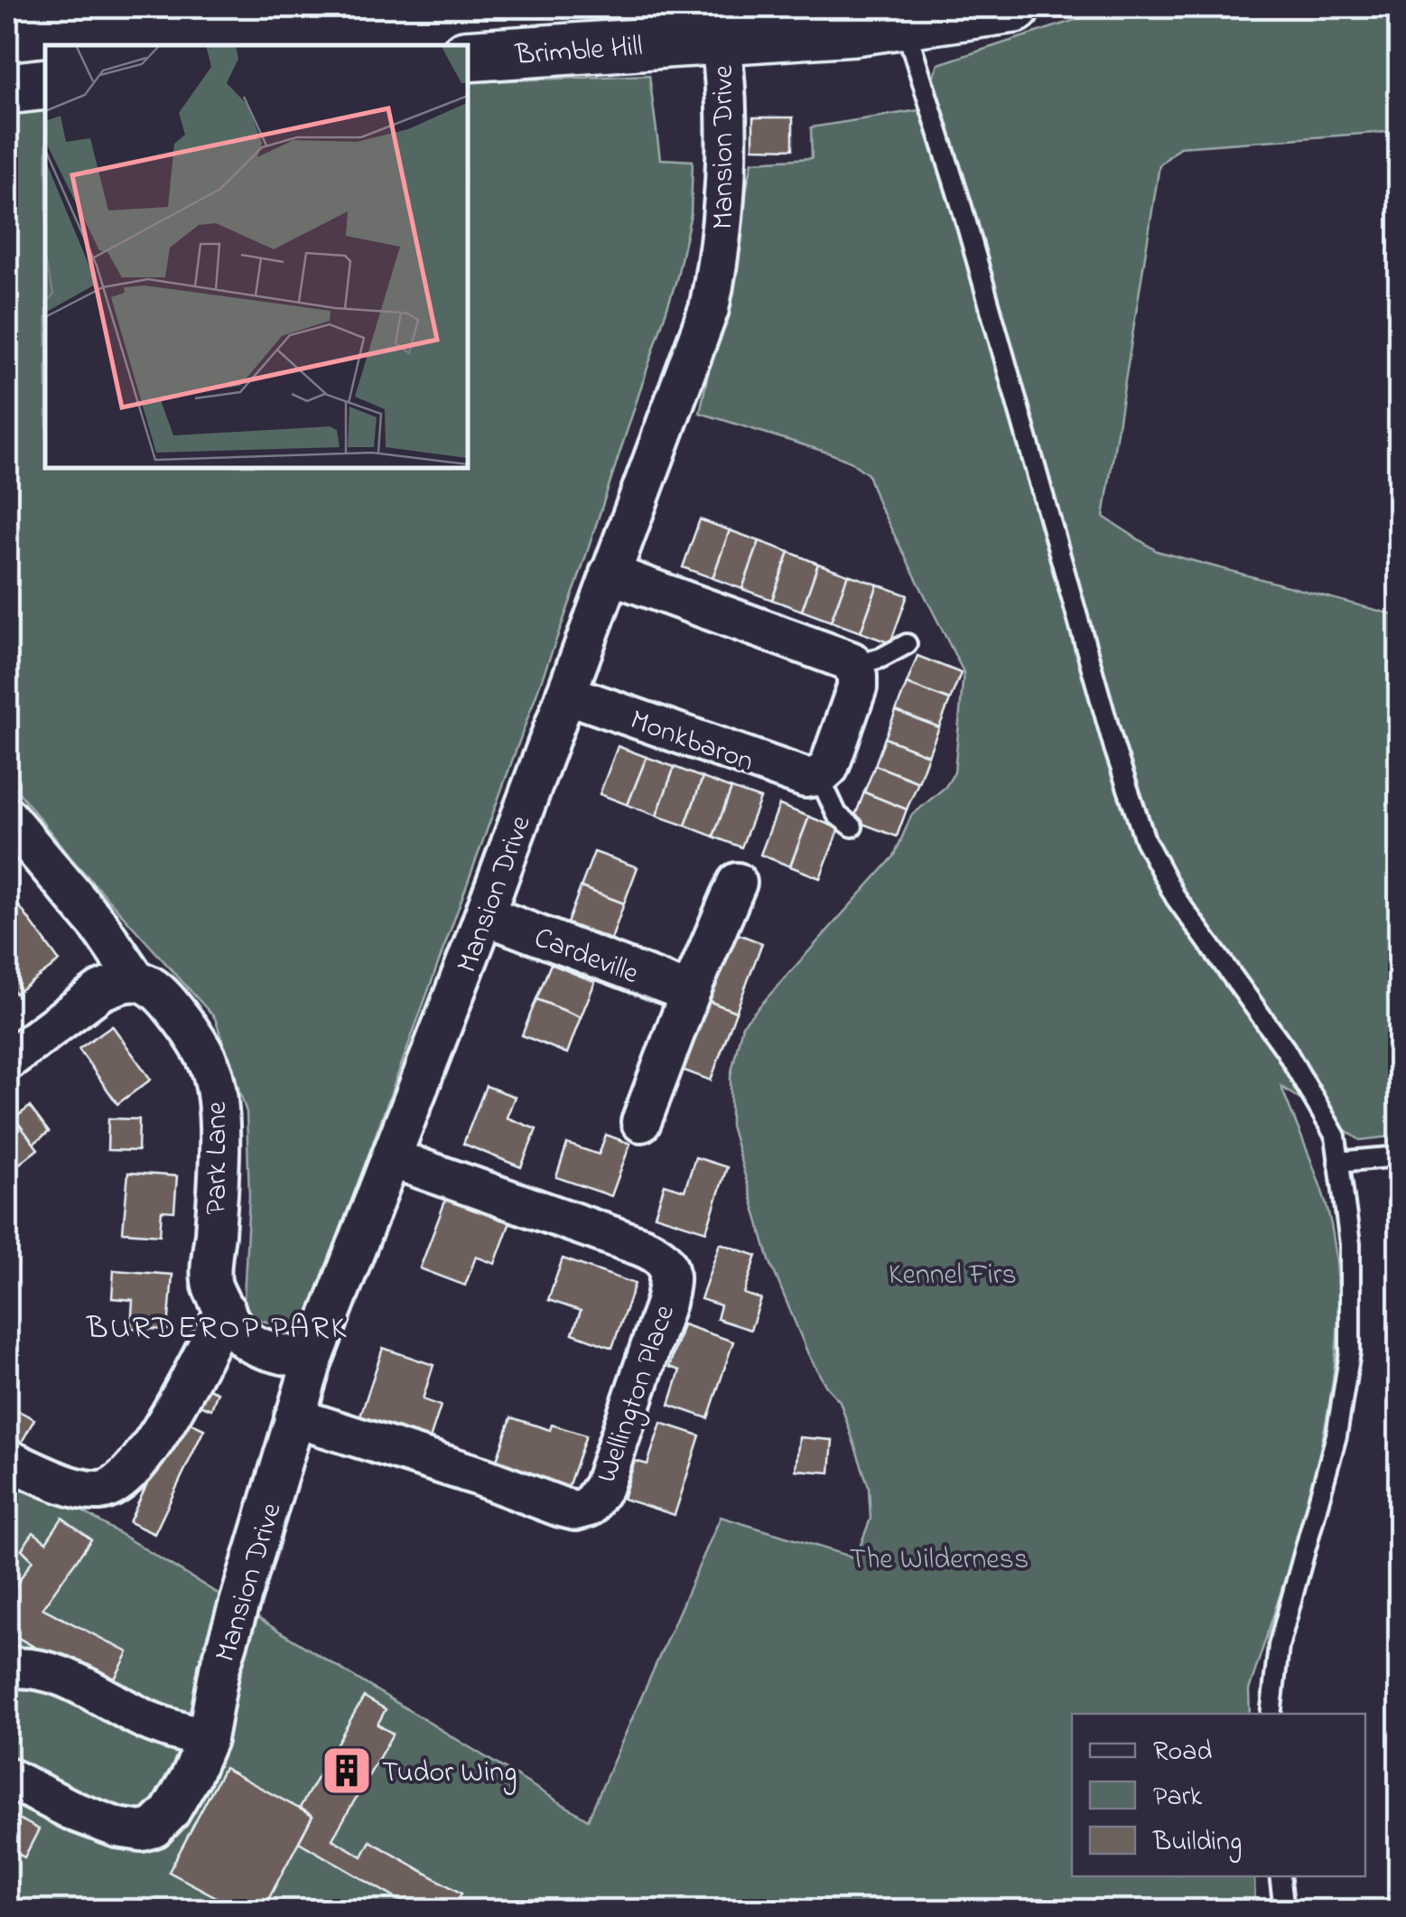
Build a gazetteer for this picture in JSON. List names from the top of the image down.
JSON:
{
  "streets": {
    "main road": ["Brimble Hill"],
    "street": [
      "Mansion Drive",
      "Monkbaron",
      "Cardeville",
      "Park Lane",
      "Wellington Place"
    ]
  },
  "crossings": [
    ["Brimble Hill", "Mansion Drive"],
    ["Mansion Drive", "Monkbaron"],
    ["Mansion Drive", "Cardeville"],
    ["Mansion Drive", "Park Lane"],
    ["Mansion Drive", "Wellington Place"]
  ],
  "districts": ["BURDEROP PARK"],
  "parks": ["Kennel Firs", "The Wilderness"],
  "places": {
    "building": ["Tudor Wing"]
  },
  "legend": ["Road", "Park", "Building"]
}
